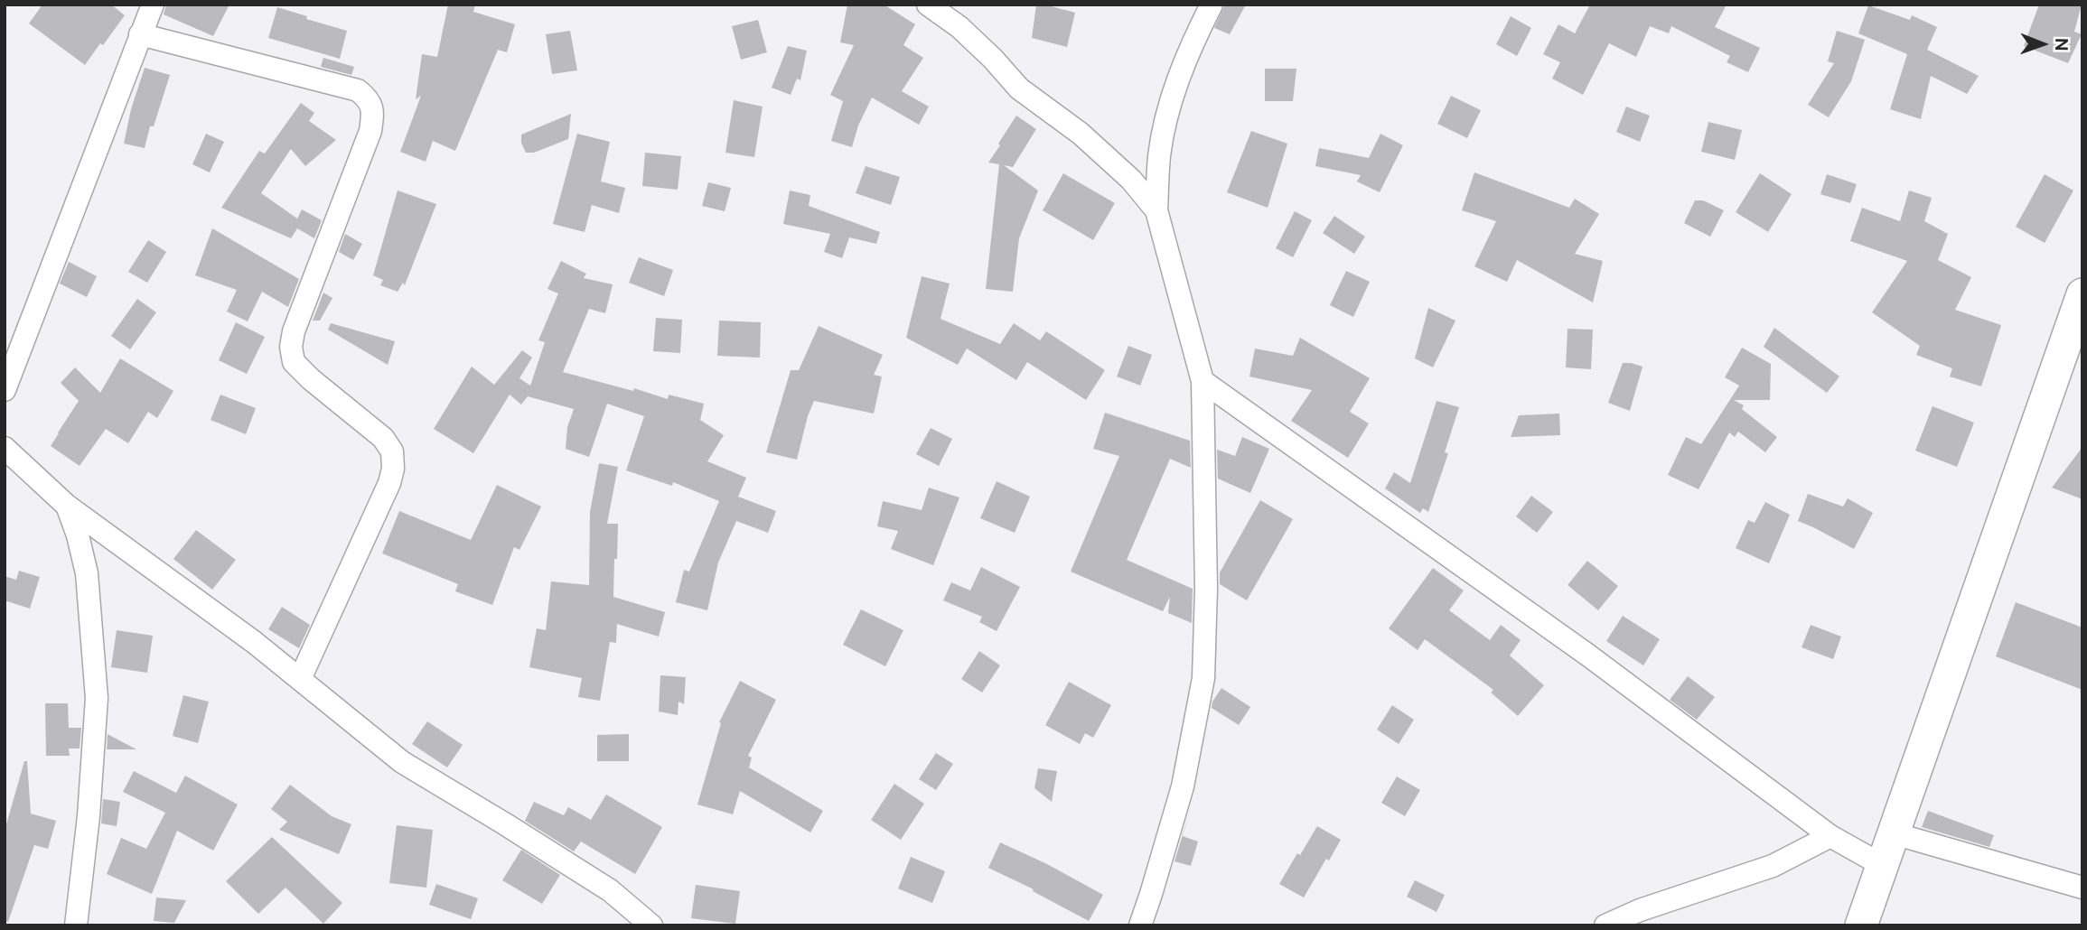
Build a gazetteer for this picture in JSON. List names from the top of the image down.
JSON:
{
  "north": "right"
}
